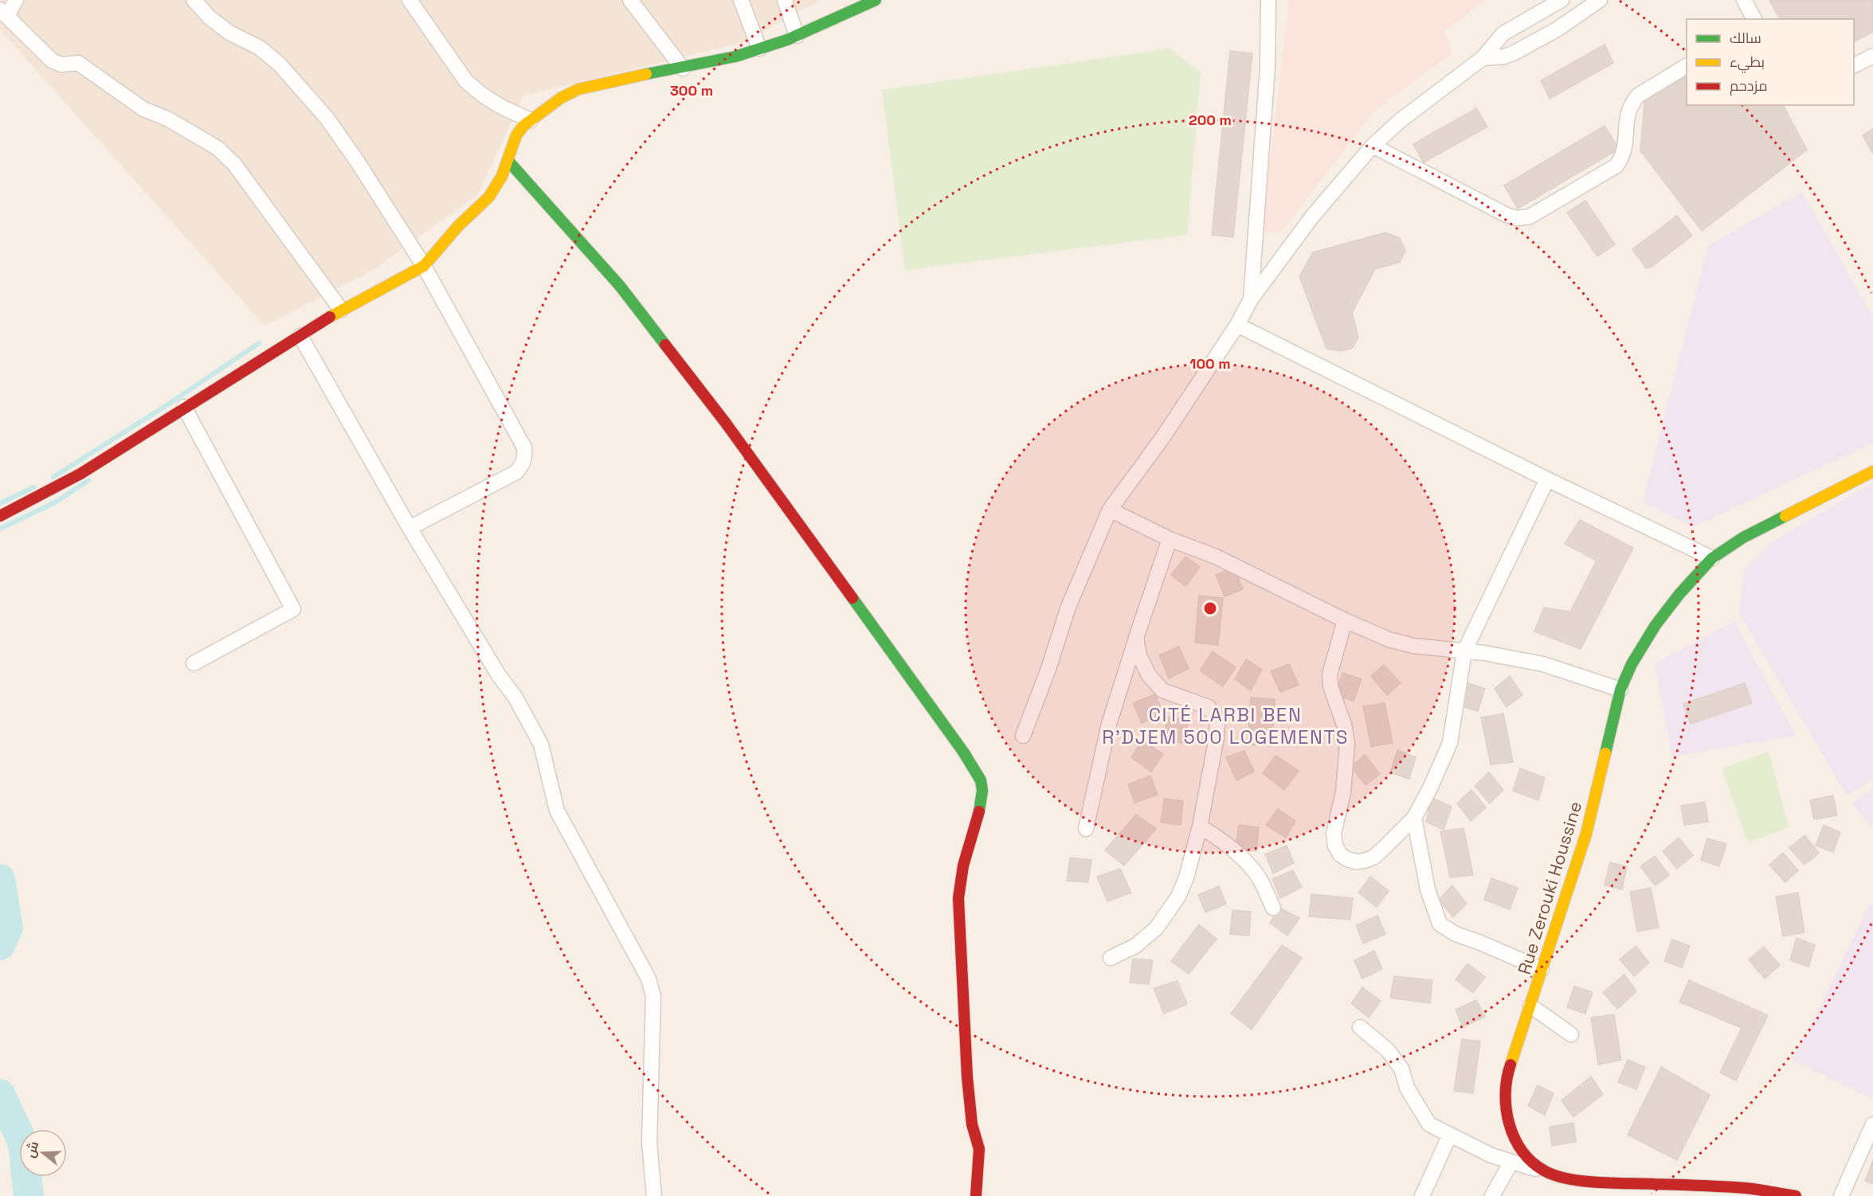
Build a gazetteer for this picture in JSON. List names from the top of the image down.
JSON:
{
  "streets": {
    "street": ["Rue Zerouki Houssine"]
  },
  "districts": ["CITÉ LARBI BEN R'DJEM 500 LOGEMENTS"],
  "legend": ["سالك", "بطيء", "مزدحم"],
  "north": "left",
  "rings": ["300 m", "200 m", "100 m"]
}
